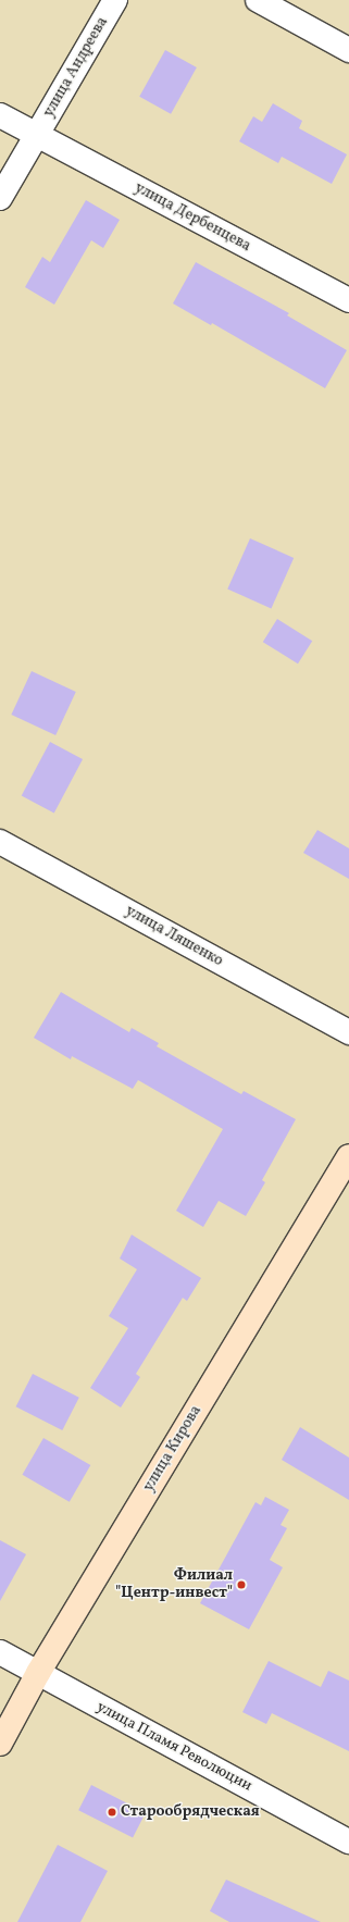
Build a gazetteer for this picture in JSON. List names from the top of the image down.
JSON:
{
  "streets": {
    "main road": ["улица Кирова"],
    "street": [
      "улица Андреева",
      "улица Дербенцева",
      "улица Ляшенко",
      "улица Пламя Революции"
    ]
  },
  "crossings": [
    ["улица Андреева", "улица Дербенцева"],
    ["улица Кирова", "улица Пламя Революции"]
  ],
  "places": ["Филиал \"Центр-инвест\"", "Старообрядческая"]
}
